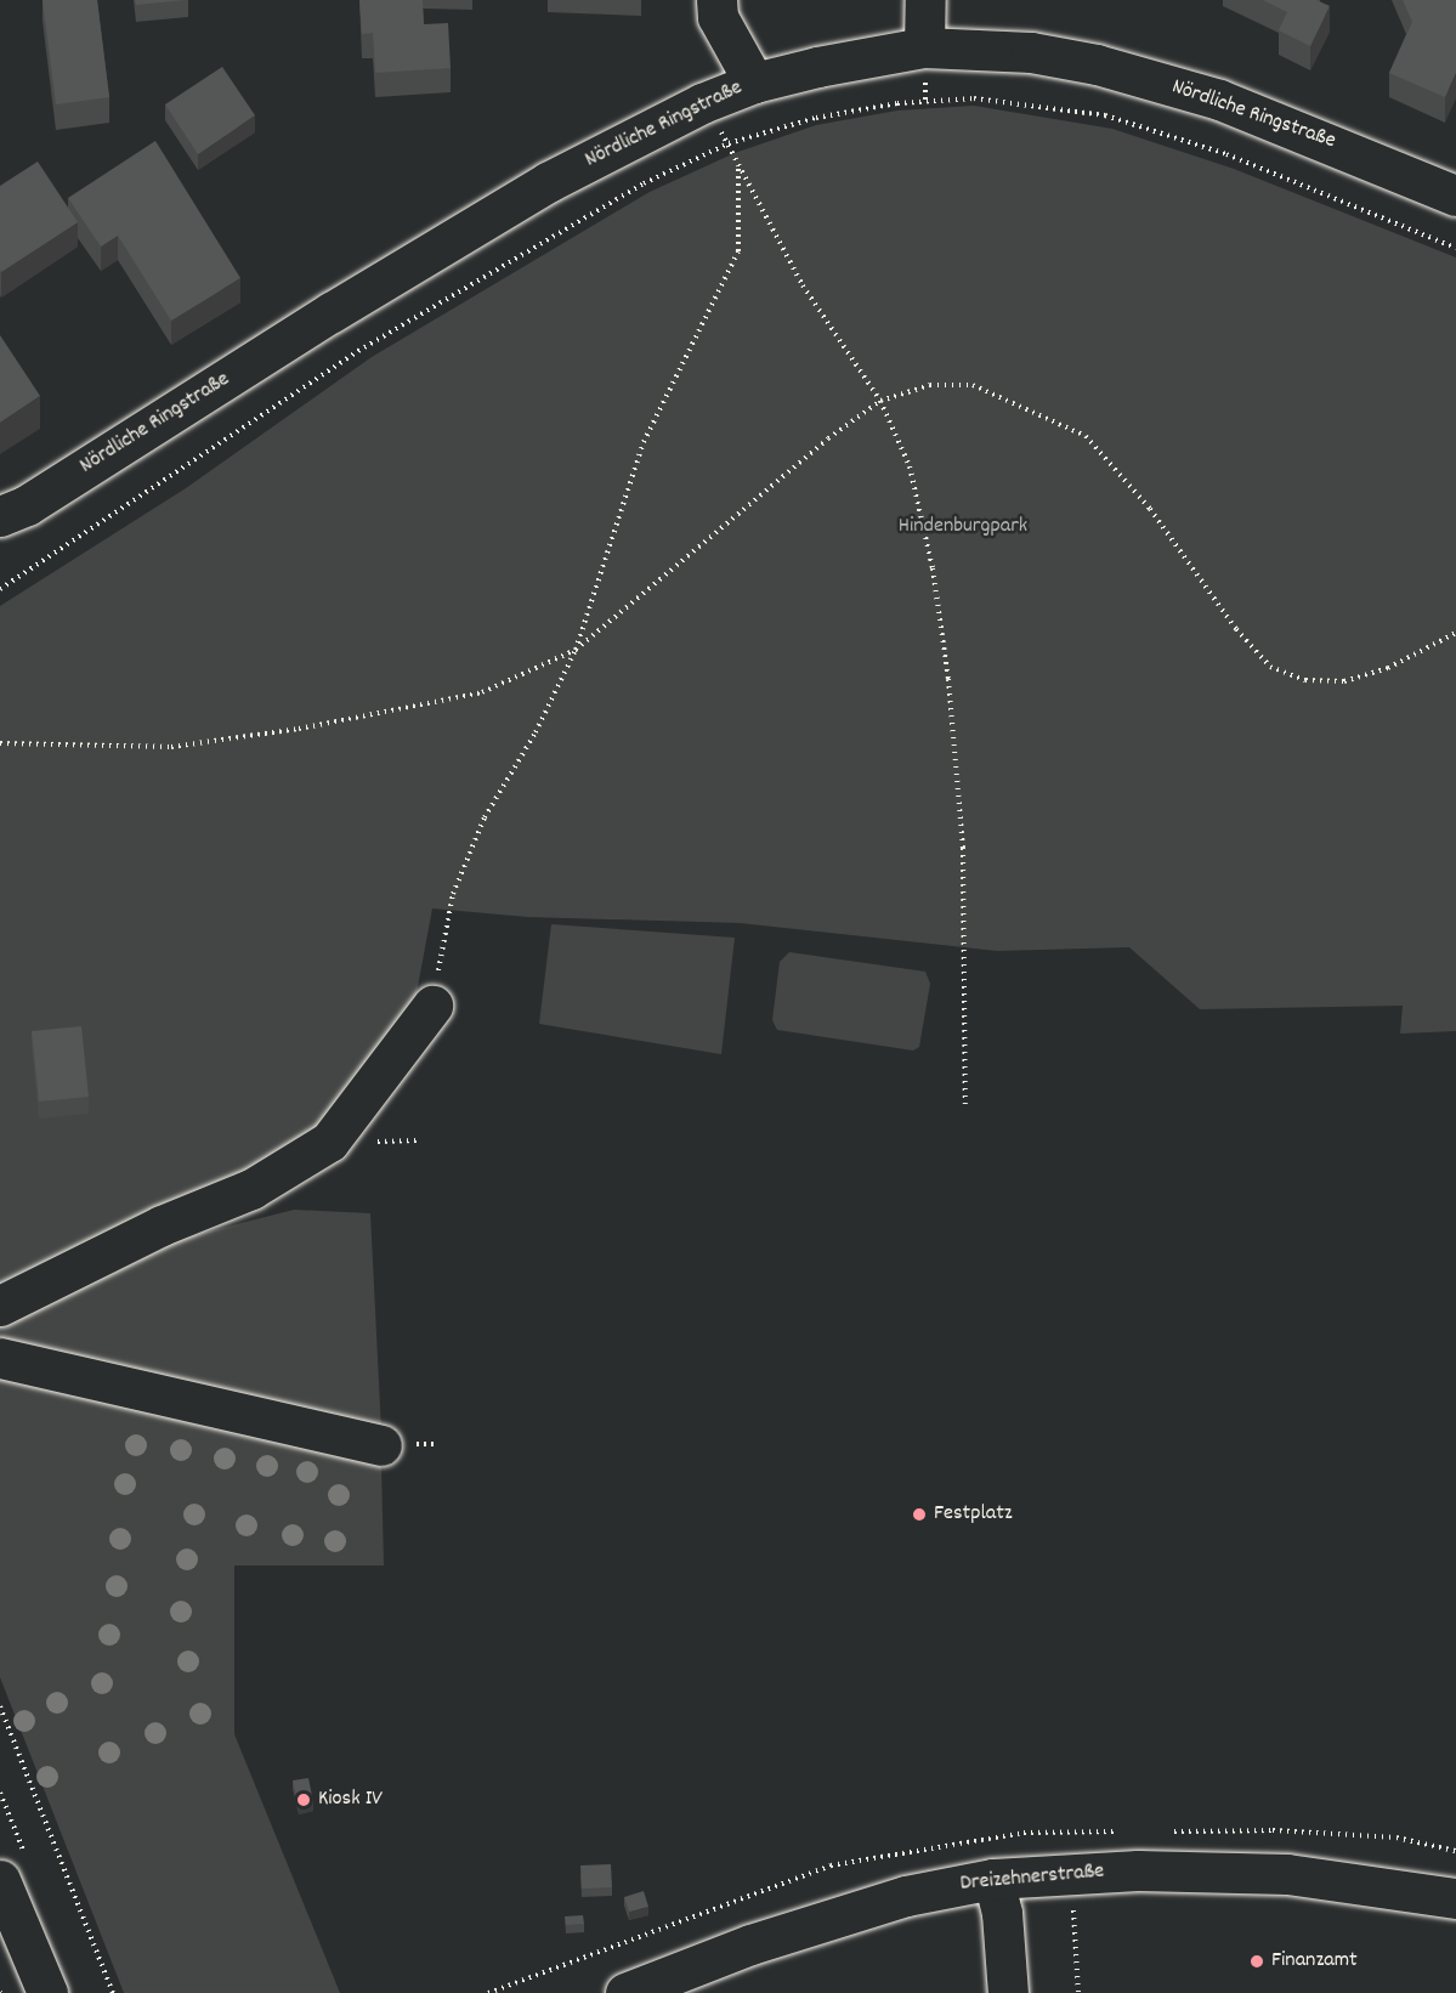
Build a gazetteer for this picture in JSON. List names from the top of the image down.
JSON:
{
  "streets": {
    "main road": ["Nördliche Ringstraße", "Dreizehnerstraße"]
  },
  "parks": ["Hindenburgpark"],
  "places": ["Festplatz", "Kiosk IV", "Finanzamt"]
}
